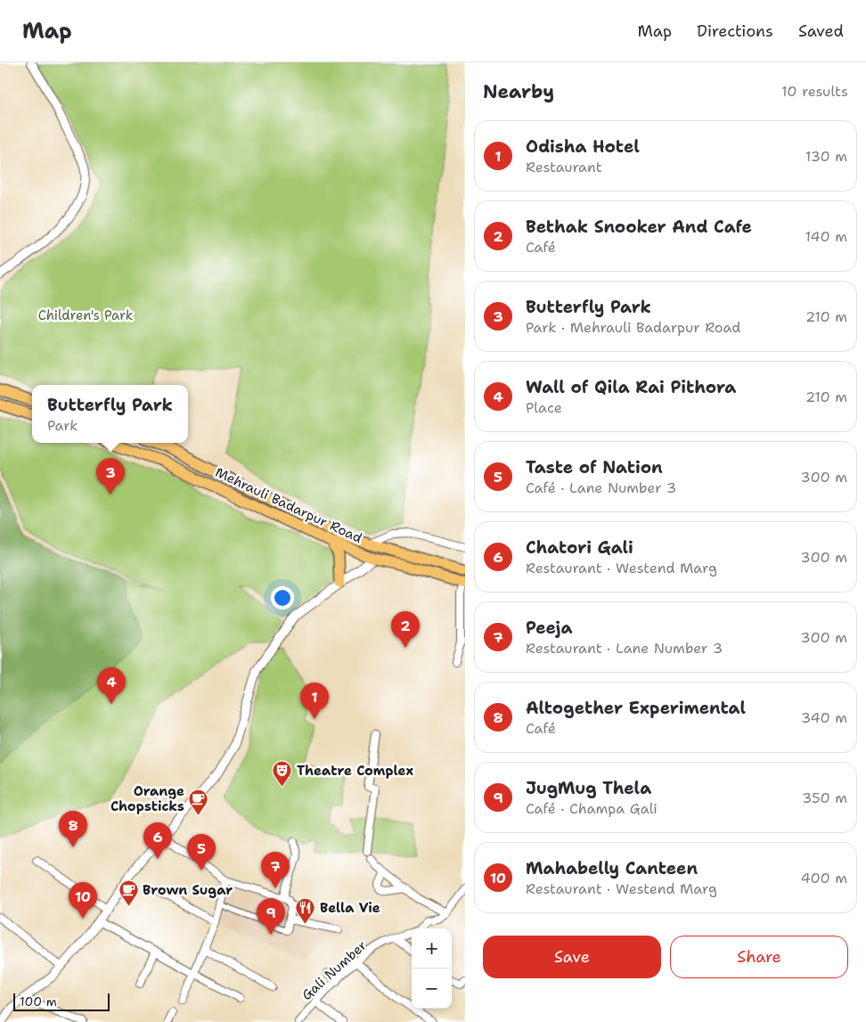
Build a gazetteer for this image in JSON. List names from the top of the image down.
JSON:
{
  "streets": {
    "main road": ["Mehrauli Badarpur Road"],
    "street": ["Gali Number"]
  },
  "parks": ["Children's Park"],
  "places": {
    "theatre": ["Theatre Complex"],
    "cafe": ["Orange Chopsticks", "Brown Sugar"],
    "restaurant": ["Bella Vie"]
  },
  "scale_bar": "100 m",
  "page": {
    "header": "Map",
    "nav": ["Map", "Directions", "Saved"],
    "heading": ["Nearby", "10 results"],
    "list": [
      {
        "mark": "1",
        "name": "Odisha Hotel",
        "note": "Restaurant",
        "value": "130 m"
      },
      {
        "mark": "2",
        "name": "Bethak Snooker And Cafe",
        "note": "Café",
        "value": "140 m"
      },
      {
        "mark": "3",
        "name": "Butterfly Park",
        "note": "Park · Mehrauli Badarpur Road",
        "value": "210 m"
      },
      {
        "mark": "4",
        "name": "Wall of Qila Rai Pithora",
        "note": "Place",
        "value": "210 m"
      },
      {
        "mark": "5",
        "name": "Taste of Nation",
        "note": "Café · Lane Number 3",
        "value": "300 m"
      },
      {
        "mark": "6",
        "name": "Chatori Gali",
        "note": "Restaurant · Westend Marg",
        "value": "300 m"
      },
      {
        "mark": "7",
        "name": "Peeja",
        "note": "Restaurant · Lane Number 3",
        "value": "300 m"
      },
      {
        "mark": "8",
        "name": "Altogether Experimental",
        "note": "Café",
        "value": "340 m"
      },
      {
        "mark": "9",
        "name": "JugMug Thela",
        "note": "Café · Champa Gali",
        "value": "350 m"
      },
      {
        "mark": "10",
        "name": "Mahabelly Canteen",
        "note": "Restaurant · Westend Marg",
        "value": "400 m"
      }
    ],
    "popup": ["Butterfly Park", "Park"],
    "pins": [
      "3",
      "2",
      "4",
      "1",
      "8",
      "6",
      "5",
      "7",
      "10",
      "9"
    ],
    "buttons": ["Save", "Share"],
    "map_buttons": ["+", "−"],
    "scale": "100 m"
  }
}
